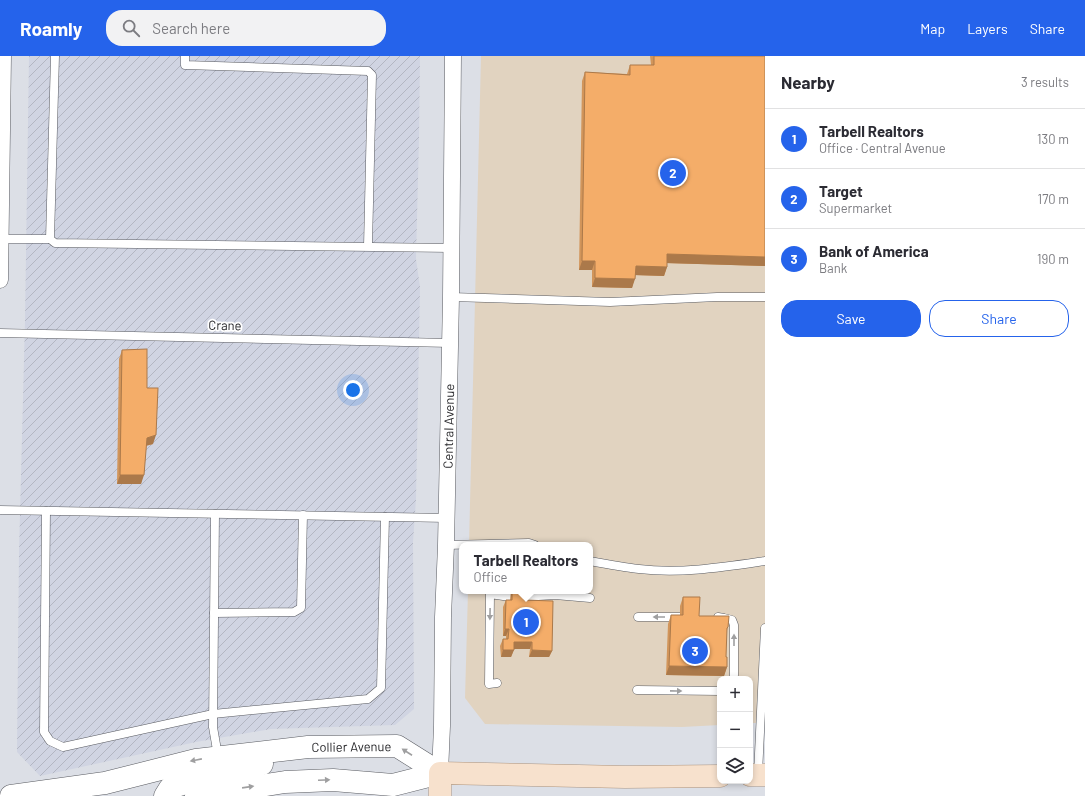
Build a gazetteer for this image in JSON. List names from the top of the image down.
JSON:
{
  "streets": {
    "main road": ["Central Avenue", "Collier Avenue"],
    "lane": ["Crane"]
  },
  "crossings": [
    ["Crane", "Central Avenue"],
    ["Central Avenue", "Collier Avenue"]
  ],
  "page": {
    "header": "Roamly",
    "search": "Search here",
    "nav": ["Map", "Layers", "Share"],
    "heading": ["Nearby", "3 results"],
    "list": [
      {
        "mark": "1",
        "name": "Tarbell Realtors",
        "note": "Office · Central Avenue",
        "value": "130 m"
      },
      {
        "mark": "2",
        "name": "Target",
        "note": "Supermarket",
        "value": "170 m"
      },
      {
        "mark": "3",
        "name": "Bank of America",
        "note": "Bank",
        "value": "190 m"
      }
    ],
    "pins": ["2", "1", "3"],
    "buttons": ["Save", "Share"],
    "popup": ["Tarbell Realtors", "Office"],
    "map_buttons": ["+", "−"]
  }
}
